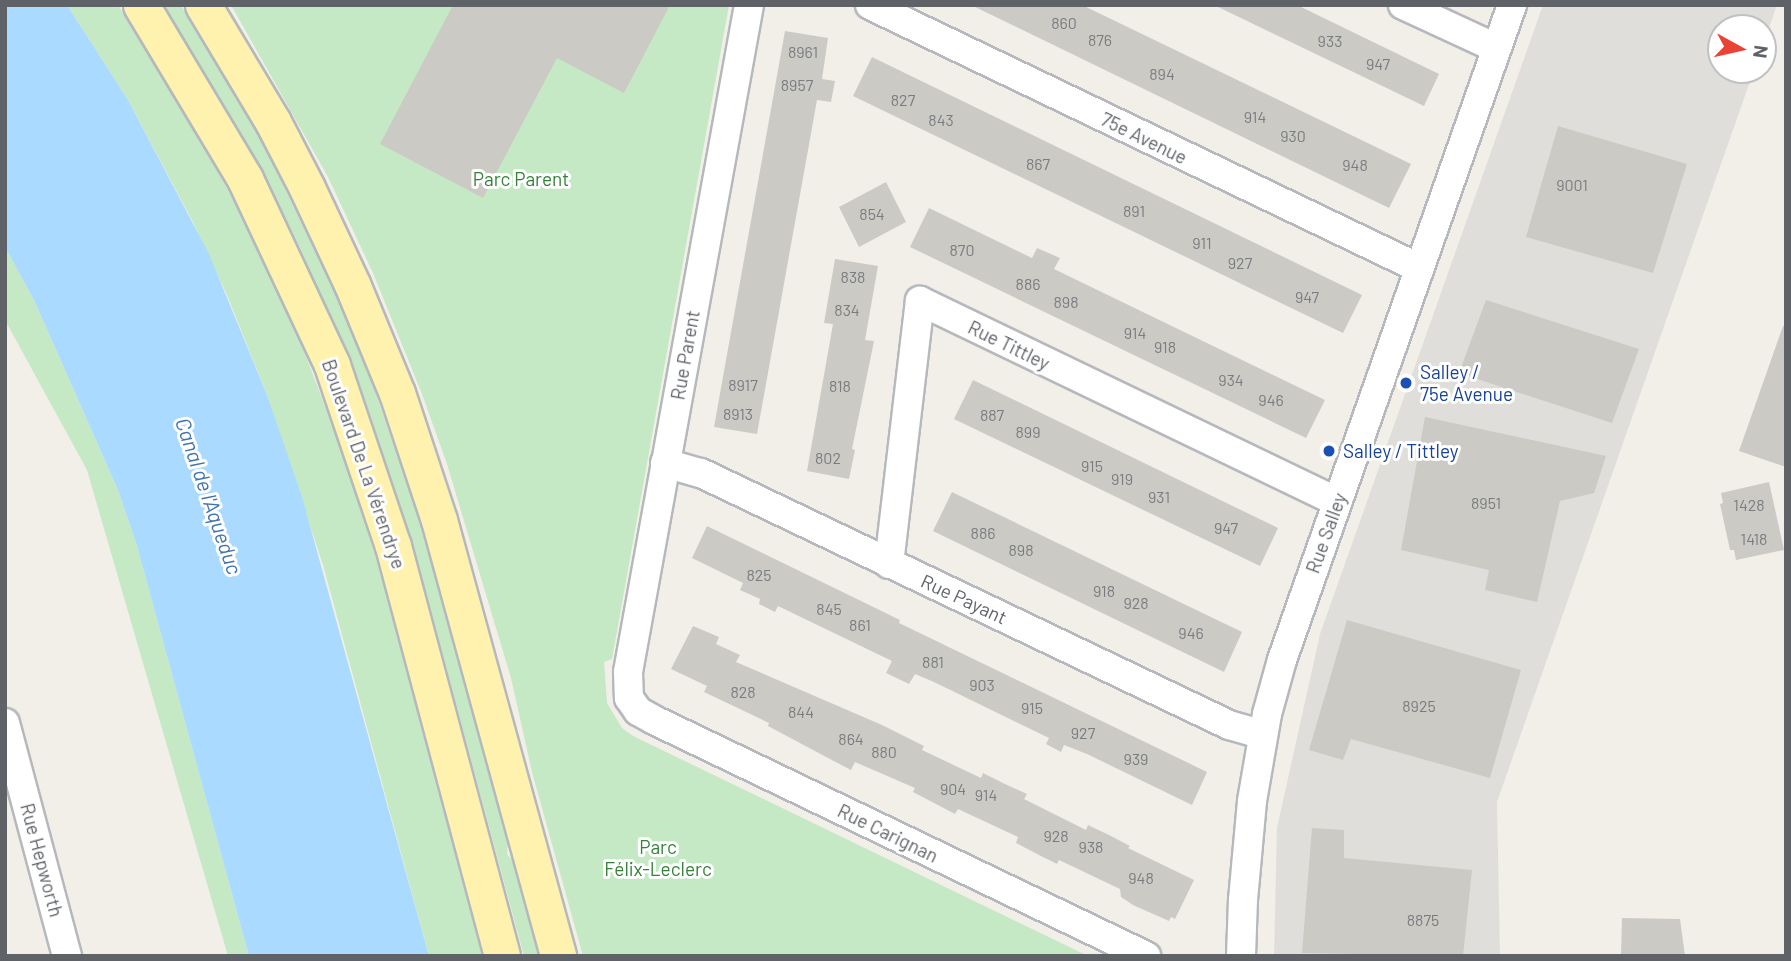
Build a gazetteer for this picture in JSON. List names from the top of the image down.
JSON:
{
  "streets": {
    "main road": ["Boulevard De La Vérendrye"],
    "street": [
      "75e Avenue",
      "Rue Tittley",
      "Rue Parent",
      "Rue Salley",
      "Rue Payant",
      "Rue Carignan",
      "Rue Hepworth"
    ]
  },
  "crossings": [
    ["75e Avenue", "Rue Salley"],
    ["Rue Tittley", "Rue Salley"],
    ["Rue Tittley", "Rue Payant"],
    ["Rue Parent", "Rue Payant"],
    ["Rue Parent", "Rue Carignan"],
    ["Rue Salley", "Rue Payant"]
  ],
  "water": ["Canal de l'Aqueduc"],
  "parks": ["Parc Parent", "Parc Félix-Leclerc"],
  "places": ["Salley / 75e Avenue", "Salley / Tittley"],
  "house_numbers": [
    "860",
    "876",
    "933",
    "8961",
    "947",
    "894",
    "8957",
    "827",
    "914",
    "843",
    "930",
    "867",
    "948",
    "9001",
    "891",
    "854",
    "911",
    "870",
    "927",
    "838",
    "886",
    "947",
    "898",
    "834",
    "914",
    "918",
    "934",
    "8917",
    "818",
    "946",
    "8913",
    "887",
    "899",
    "802",
    "915",
    "919",
    "931",
    "8951",
    "1428",
    "947",
    "886",
    "1418",
    "898",
    "825",
    "918",
    "928",
    "845",
    "861",
    "946",
    "881",
    "903",
    "828",
    "8925",
    "915",
    "844",
    "927",
    "864",
    "880",
    "939",
    "904",
    "914",
    "928",
    "938",
    "948",
    "8875"
  ],
  "north": "right"
}
